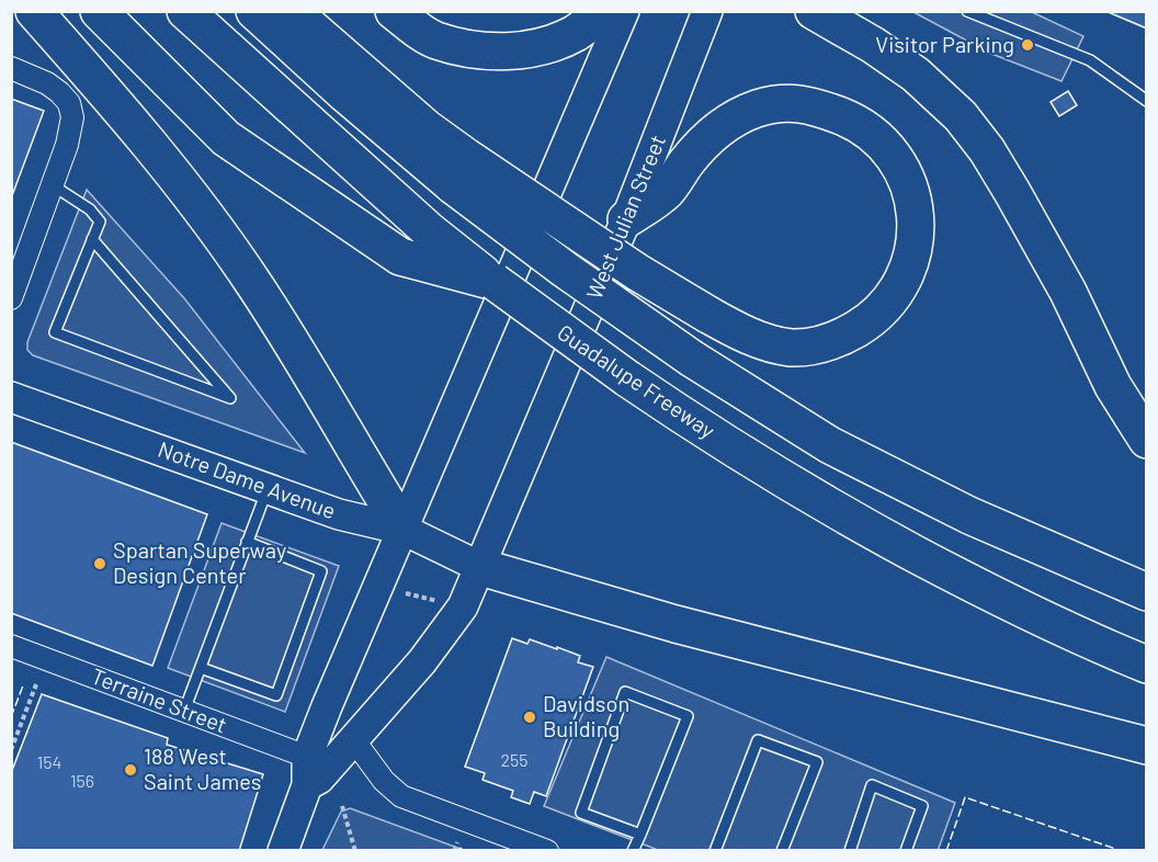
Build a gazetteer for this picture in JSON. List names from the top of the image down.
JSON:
{
  "streets": {
    "highway": ["Guadalupe Freeway"],
    "main road": ["West Julian Street", "Notre Dame Avenue"],
    "street": ["Terraine Street"]
  },
  "crossings": [
    ["West Julian Street", "Notre Dame Avenue"],
    ["West Julian Street", "Terraine Street"]
  ],
  "places": [
    "Visitor Parking",
    "Spartan Superway Design Center",
    "Davidson Building",
    "188 West Saint James"
  ],
  "house_numbers": ["255", "154", "156"]
}
